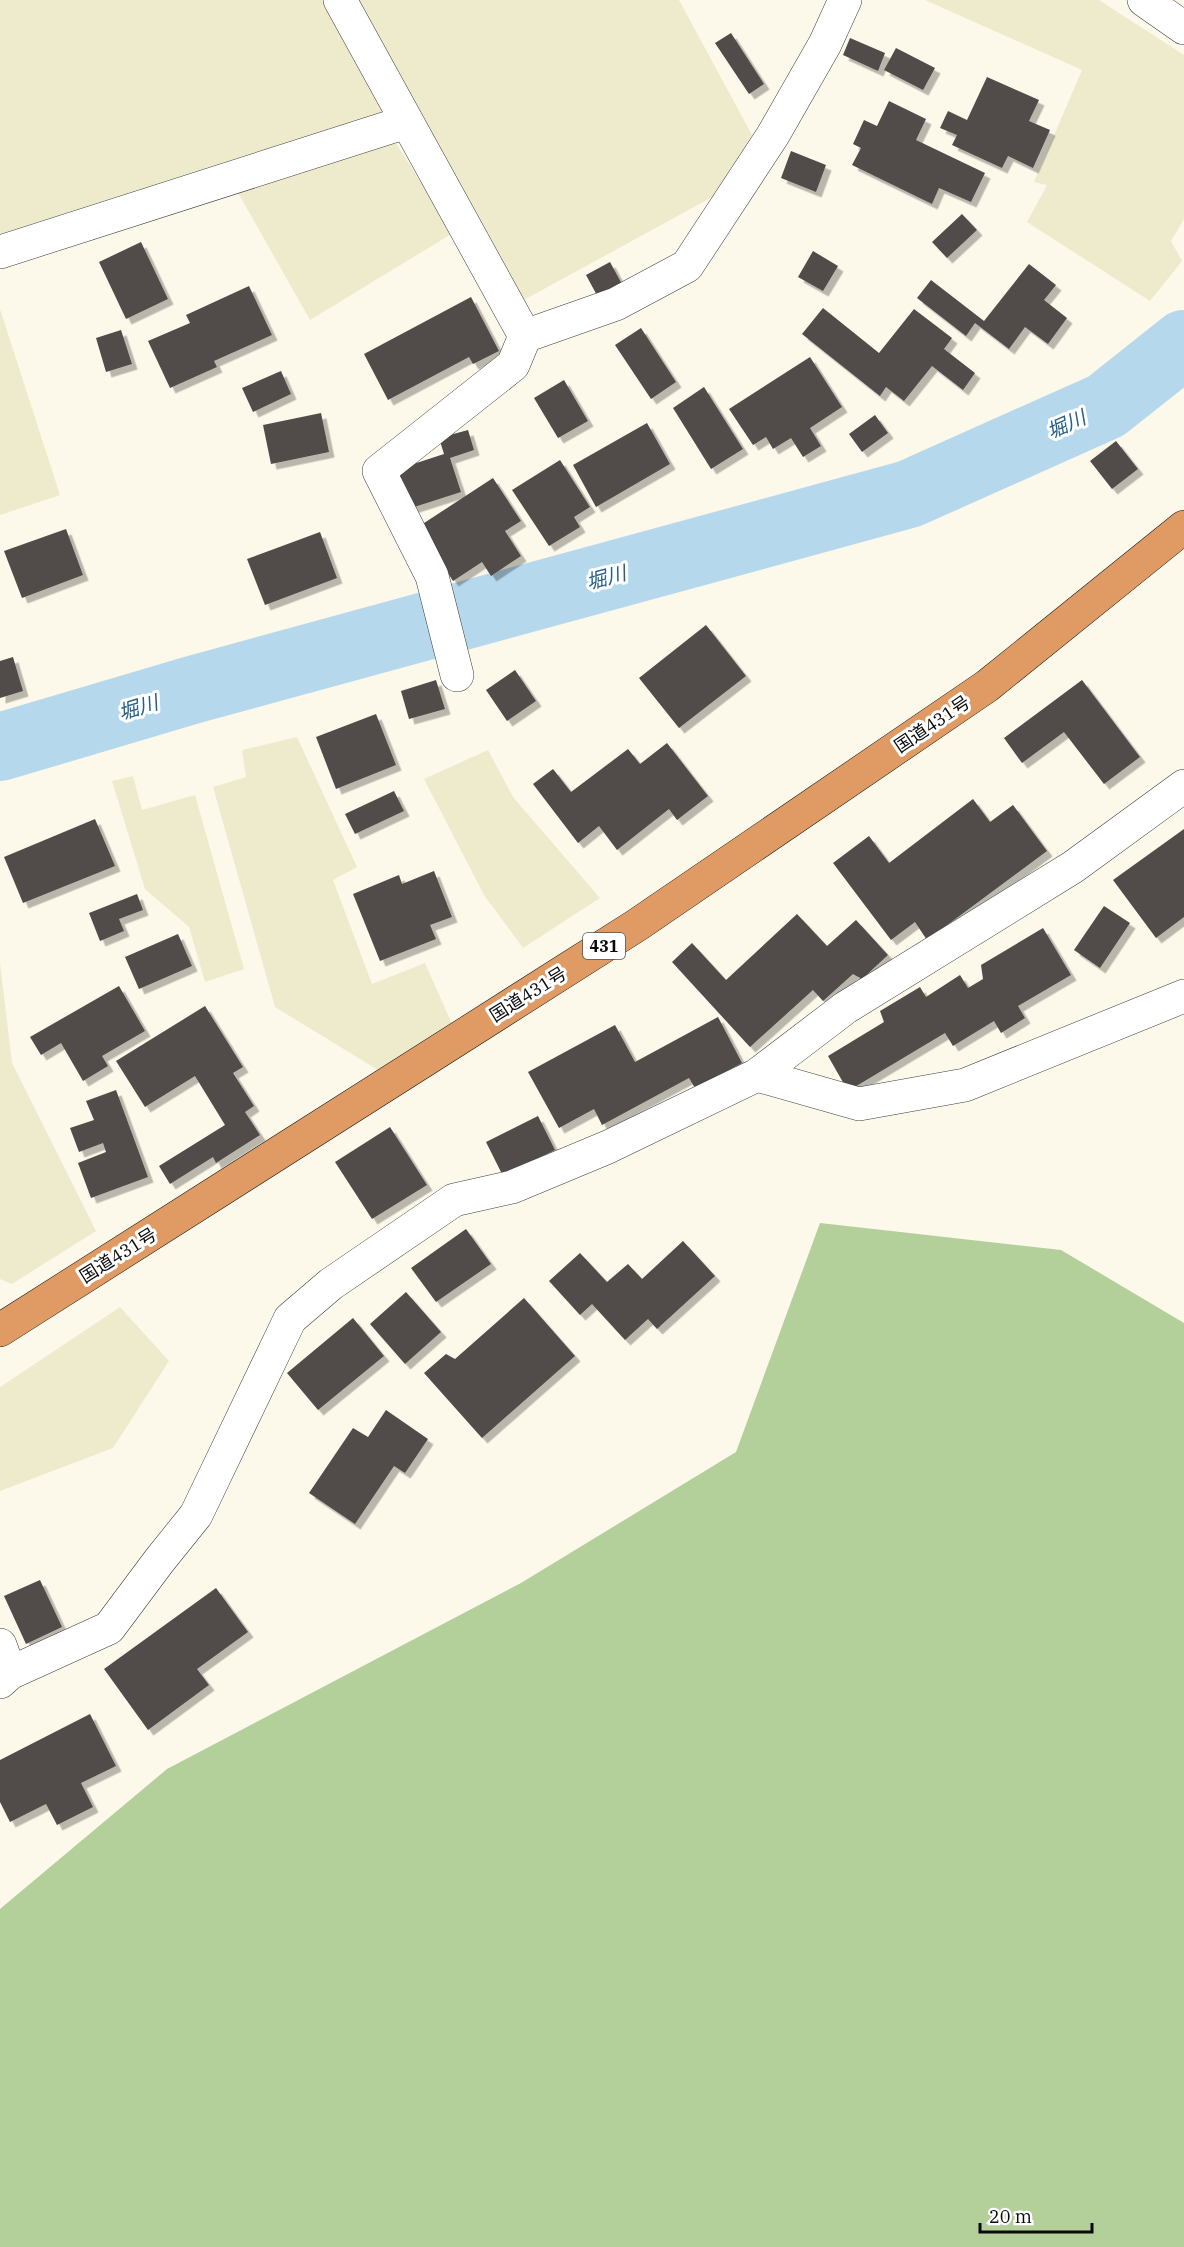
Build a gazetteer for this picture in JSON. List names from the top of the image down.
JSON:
{
  "streets": {
    "highway": ["国道431号", "431"]
  },
  "water": ["堀川"],
  "scale_bar": "20 m"
}
